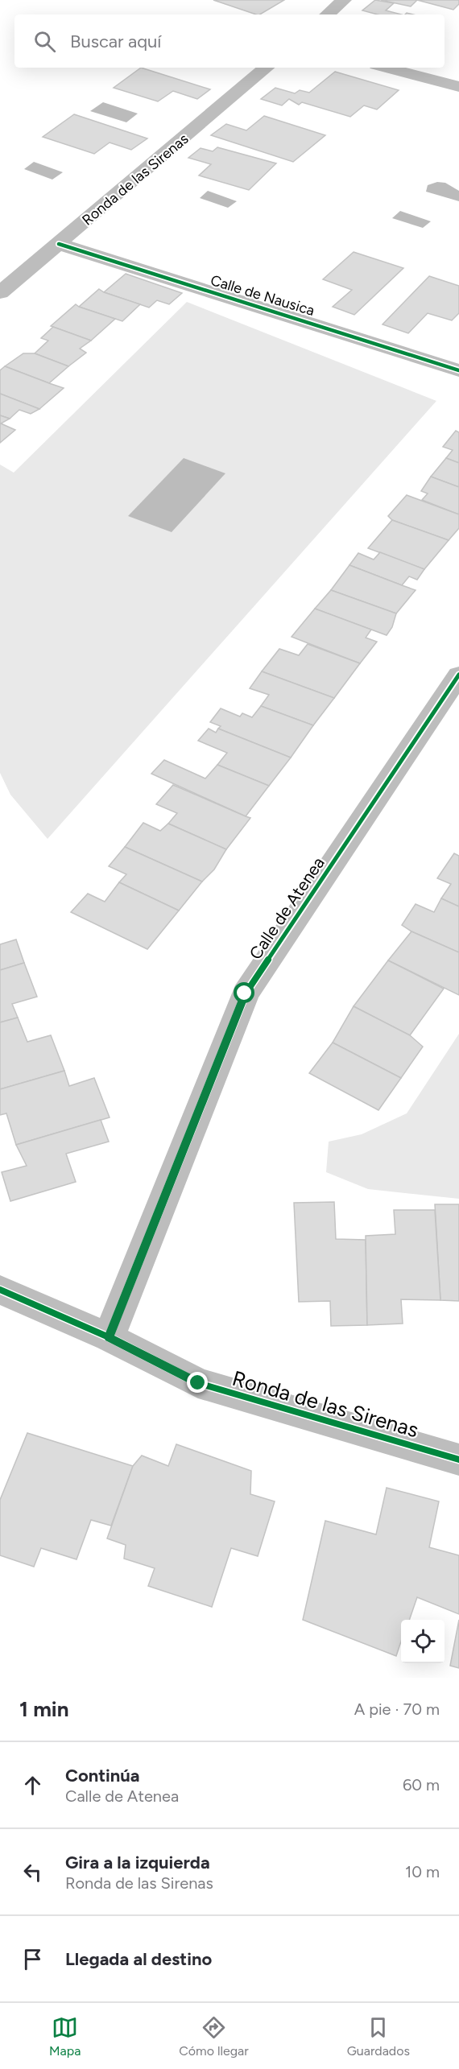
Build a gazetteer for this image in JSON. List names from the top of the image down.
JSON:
{
  "streets": {
    "street": ["Ronda de las Sirenas", "Calle de Nausica", "Calle de Atenea"]
  },
  "crossings": [
    ["Ronda de las Sirenas", "Calle de Nausica"],
    ["Ronda de las Sirenas", "Calle de Atenea"]
  ],
  "page": {
    "search": "Buscar aquí",
    "heading": ["1 min", "A pie · 70 m"],
    "list": [
      ["Continúa", "Calle de Atenea", "60 m"],
      ["Gira a la izquierda", "Ronda de las Sirenas", "10 m"],
      "Llegada al destino"
    ],
    "nav": ["Mapa", "Cómo llegar", "Guardados"]
  }
}
